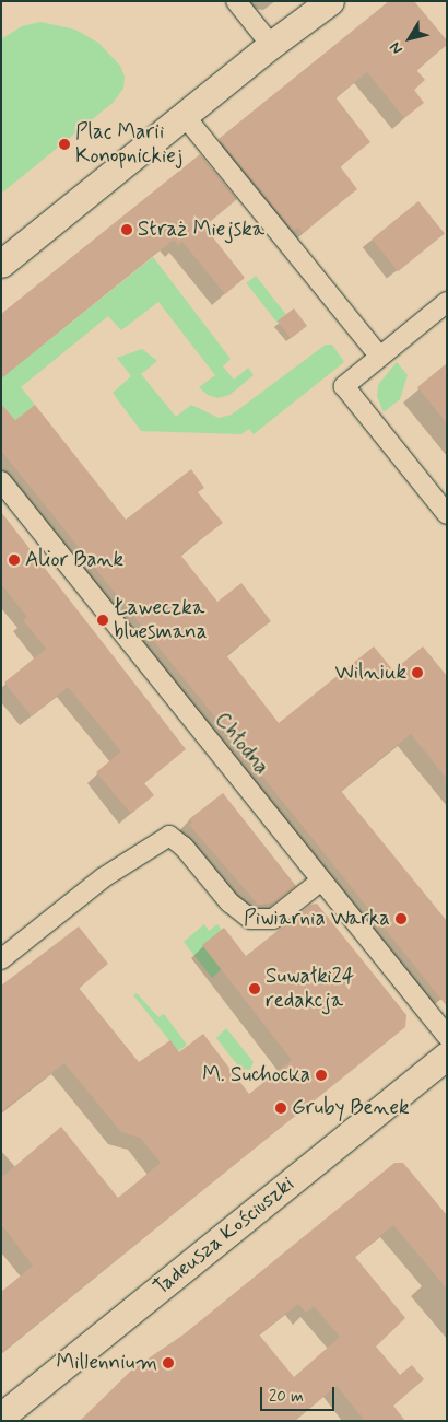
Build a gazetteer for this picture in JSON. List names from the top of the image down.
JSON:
{
  "streets": {
    "street": ["Chłodna", "Tadeusza Kościuszki"]
  },
  "places": [
    "Plac Marii Konopnickiej",
    "Straż Miejska",
    "Alior Bank",
    "Ławeczka bluesmana",
    "Wilniuk",
    "Piwiarnia Warka",
    "Suwałki24 redakcja",
    "M. Suchocka",
    "Gruby Benek",
    "Millennium"
  ],
  "scale_bar": "20 m",
  "north": "bottom left"
}
